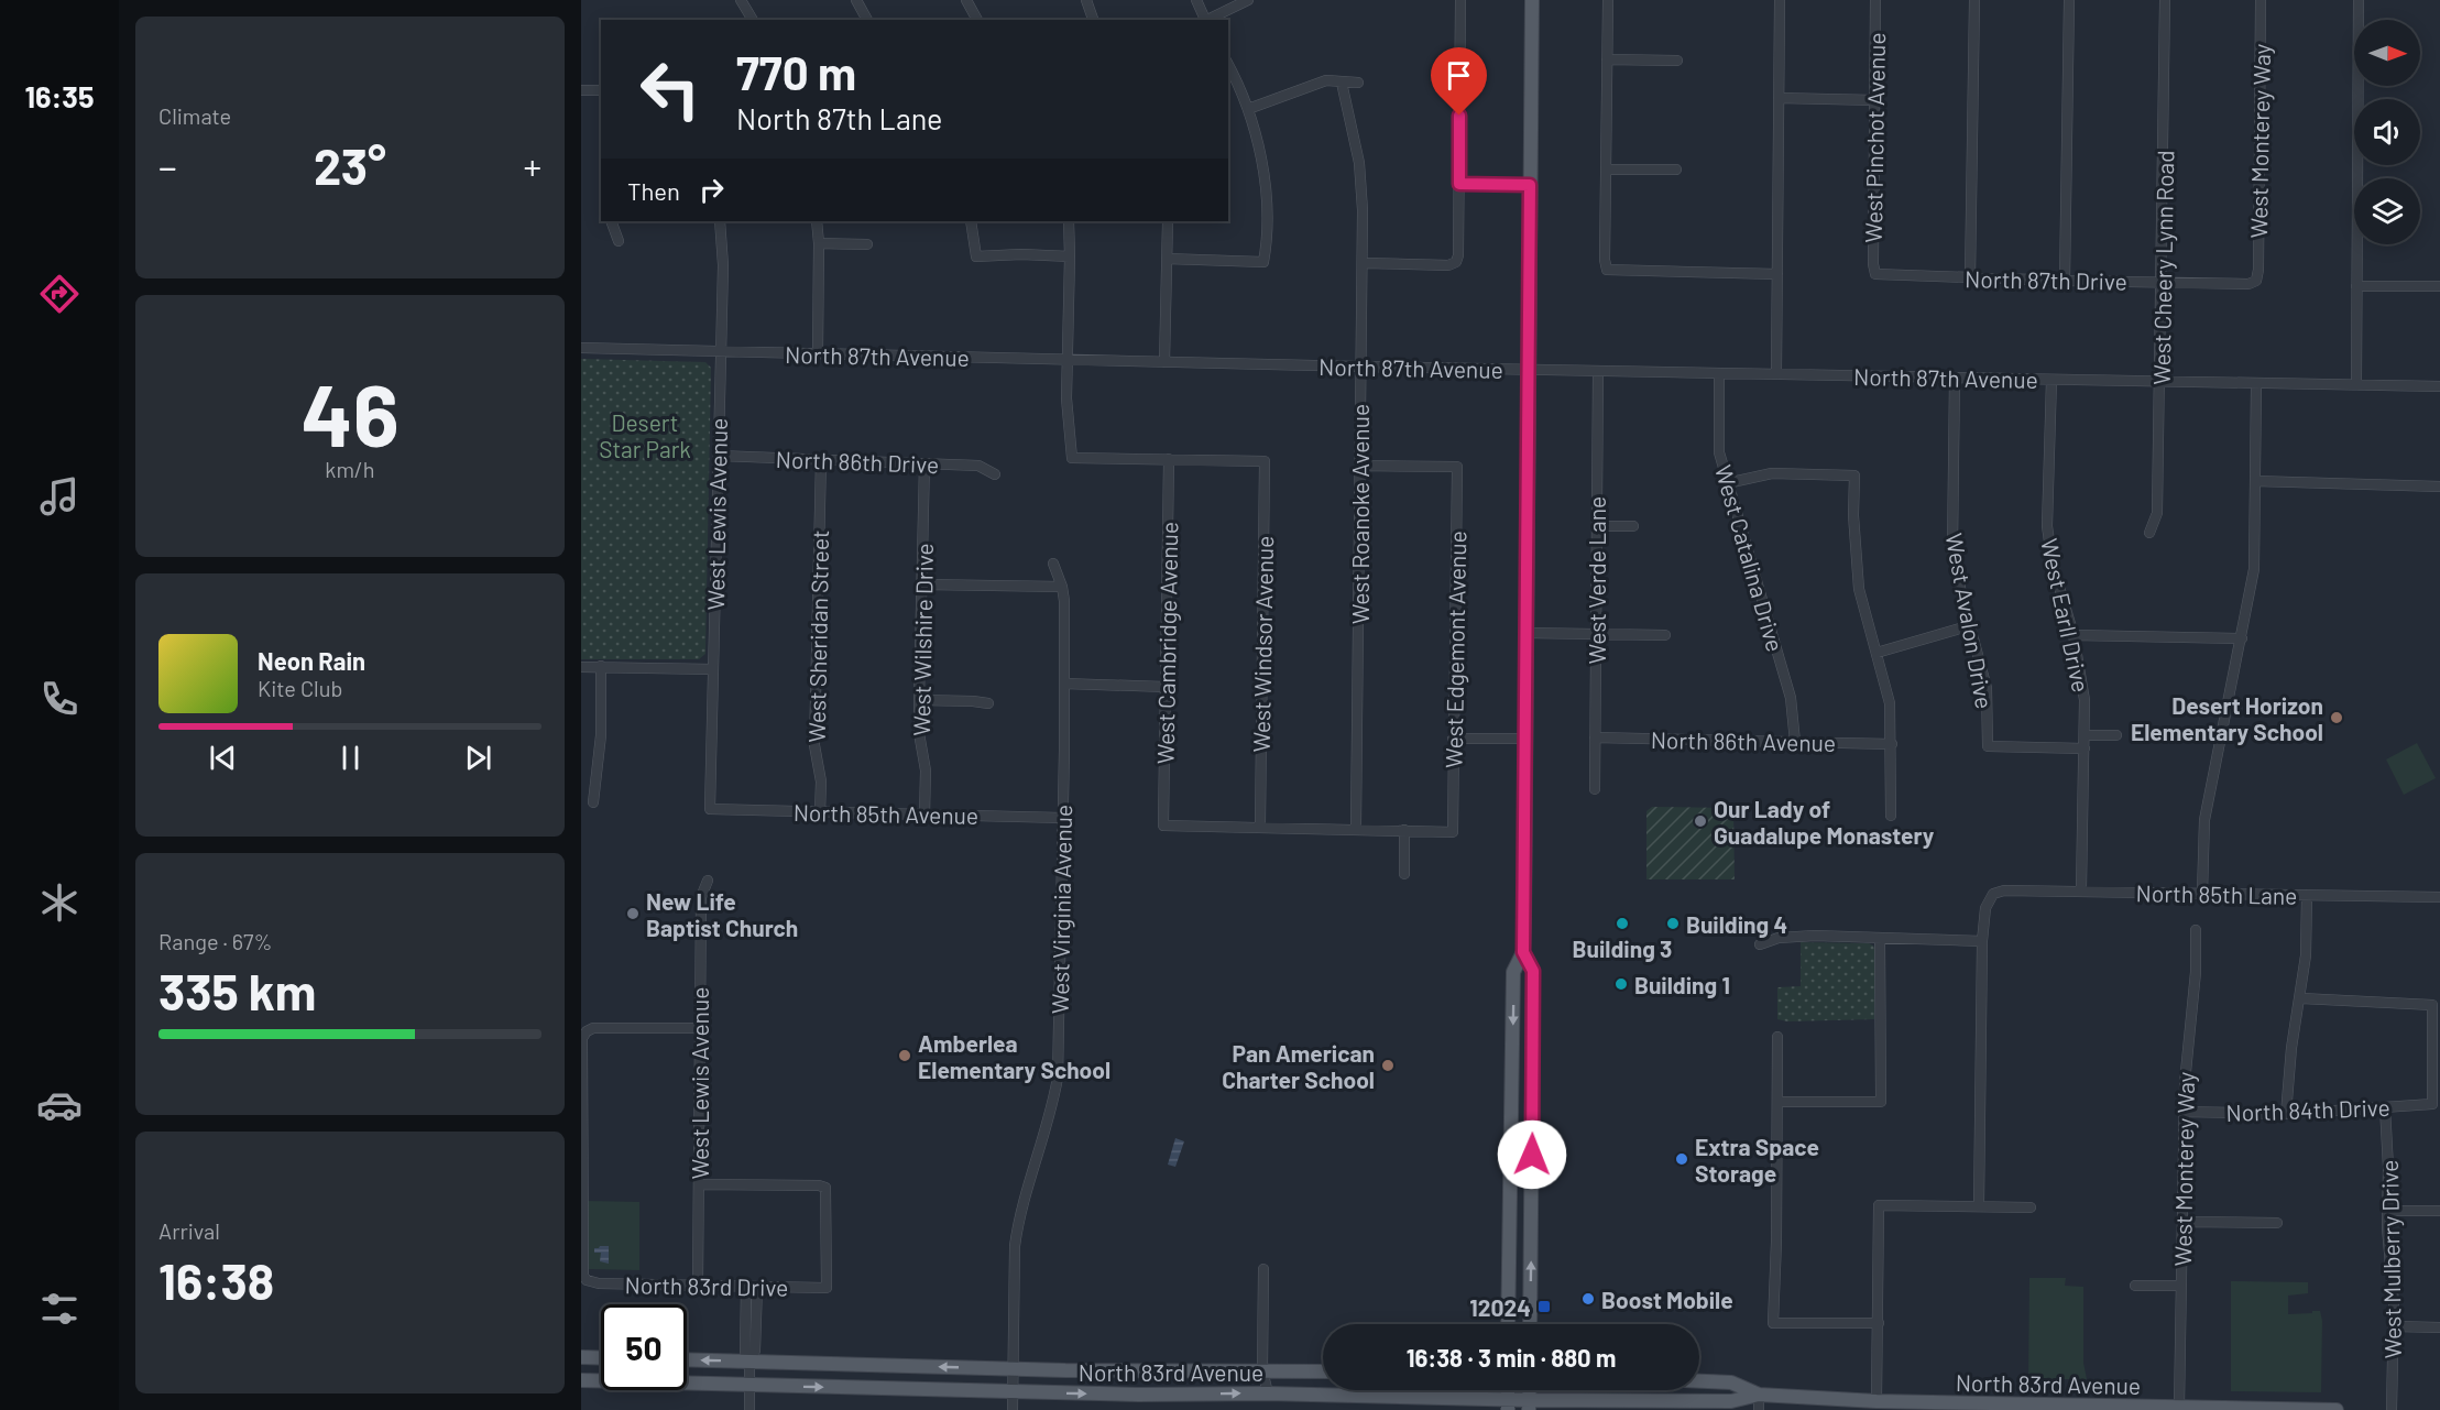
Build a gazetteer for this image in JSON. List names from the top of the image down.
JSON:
{
  "streets": {
    "main road": ["North 83rd Avenue"],
    "street": [
      "West Pinchot Avenue",
      "West Monterey Way",
      "West Cheery Lynn Road",
      "North 87th Drive",
      "North 87th Avenue",
      "North 86th Drive",
      "West Lewis Avenue",
      "West Roanoke Avenue",
      "West Catalina Drive",
      "West Verde Lane",
      "West Earll Drive",
      "West Avalon Drive",
      "West Sheridan Street",
      "West Wilshire Drive",
      "West Cambridge Avenue",
      "West Windsor Avenue",
      "West Edgemont Avenue",
      "North 86th Avenue",
      "North 85th Avenue",
      "North 85th Lane",
      "West Virginia Avenue",
      "North 84th Drive",
      "West Mulberry Drive",
      "North 83rd Drive"
    ]
  },
  "crossings": [
    ["West Pinchot Avenue", "North 87th Drive"],
    ["West Monterey Way", "North 87th Drive"],
    ["West Monterey Way", "North 84th Drive"],
    ["West Monterey Way", "North 83rd Avenue"],
    ["West Cheery Lynn Road", "North 87th Drive"],
    ["West Cheery Lynn Road", "North 87th Avenue"],
    ["North 87th Avenue", "West Lewis Avenue"],
    ["North 87th Avenue", "West Roanoke Avenue"],
    ["North 87th Avenue", "West Catalina Drive"],
    ["North 87th Avenue", "West Verde Lane"],
    ["North 87th Avenue", "West Earll Drive"],
    ["North 87th Avenue", "West Avalon Drive"],
    ["North 86th Drive", "West Lewis Avenue"],
    ["North 86th Drive", "West Sheridan Street"],
    ["North 86th Drive", "West Wilshire Drive"],
    ["West Lewis Avenue", "North 85th Avenue"],
    ["West Lewis Avenue", "North 83rd Drive"],
    ["West Roanoke Avenue", "West Edgemont Avenue"],
    ["West Catalina Drive", "North 86th Avenue"],
    ["West Verde Lane", "North 86th Avenue"],
    ["West Earll Drive", "West Avalon Drive"],
    ["West Earll Drive", "North 85th Lane"],
    ["West Sheridan Street", "North 85th Avenue"],
    ["West Wilshire Drive", "North 85th Avenue"],
    ["West Cambridge Avenue", "West Windsor Avenue"],
    ["North 85th Avenue", "West Virginia Avenue"],
    ["West Virginia Avenue", "North 83rd Avenue"],
    ["North 84th Drive", "West Mulberry Drive"]
  ],
  "parks": ["Desert Star Park"],
  "places": {
    "other": [
      "Desert Horizon Elementary School",
      "Our Lady of Guadalupe Monastery",
      "New Life Baptist Church",
      "Building 3",
      "Building 4",
      "Building 1",
      "Amberlea Elementary School",
      "Pan American Charter School",
      "Extra Space Storage",
      "Boost Mobile"
    ],
    "transit": ["12024"]
  },
  "north": "right",
  "page": {
    "tabs": "16:35",
    "tile": [
      "Climate",
      ["46", "km/h"],
      ["Range · 67%", "335 km"],
      ["Arrival", "16:38"]
    ],
    "turn": ["770 m", "North 87th Lane"],
    "heat": ["−", "23°", "+"],
    "then": "Then",
    "song": ["Neon Rain", "Kite Club"],
    "limit": "50",
    "trip": "16:38 · 3 min · 880 m"
  }
}
